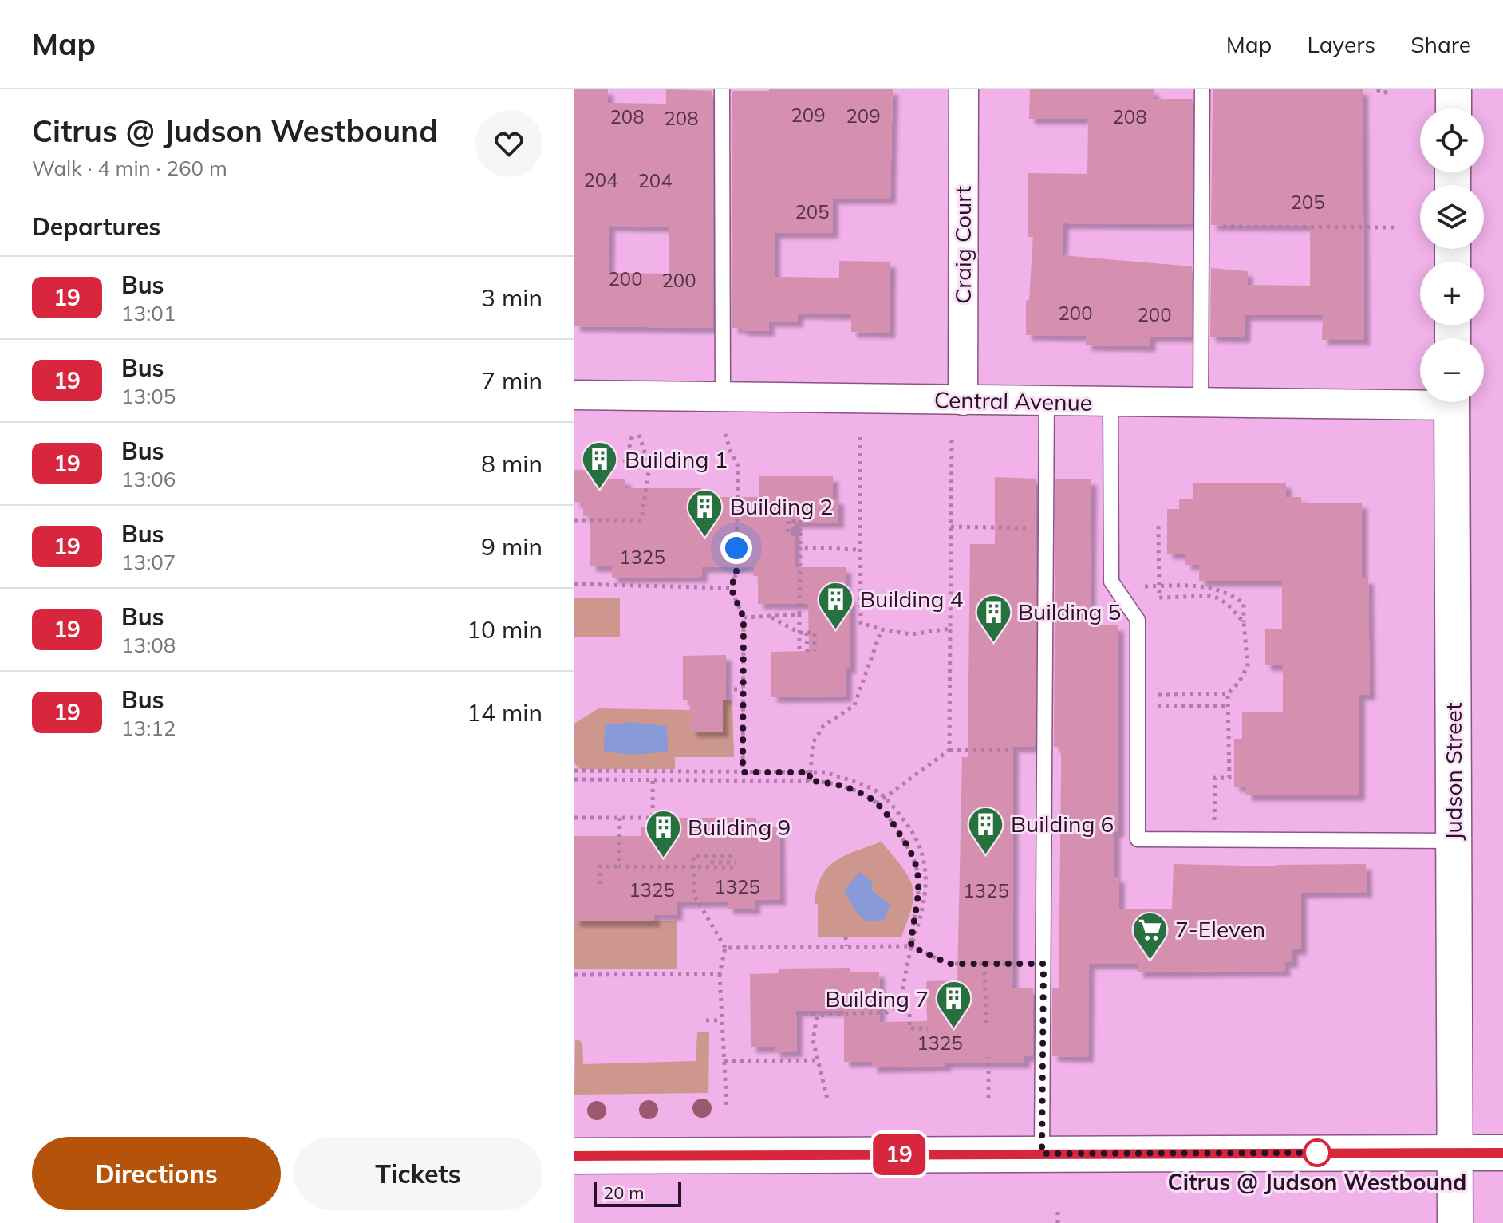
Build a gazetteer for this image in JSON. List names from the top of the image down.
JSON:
{
  "streets": {
    "main road": ["Judson Street"],
    "street": ["Craig Court", "Central Avenue"]
  },
  "crossings": [
    ["Craig Court", "Central Avenue"]
  ],
  "places": {
    "building": [
      "Building 1",
      "Building 2",
      "Building 4",
      "Building 5",
      "Building 6",
      "Building 9",
      "Building 7"
    ],
    "supermarket": ["7-Eleven"],
    "other": ["Citrus @ Judson Westbound"]
  },
  "lines": ["bus line 19"],
  "house_numbers": [
    "209",
    "209",
    "208",
    "208",
    "208",
    "204",
    "204",
    "205",
    "205",
    "200",
    "200",
    "200",
    "200",
    "1325",
    "1325",
    "1325",
    "1325",
    "1325"
  ],
  "scale_bar": "20 m",
  "page": {
    "header": "Map",
    "nav": ["Map", "Layers", "Share"],
    "heading": [
      ["Citrus @ Judson Westbound", "Walk · 4 min · 260 m"],
      "Departures"
    ],
    "on_map": "19",
    "map_buttons": ["+", "−"],
    "list": [
      {
        "mark": "19",
        "name": "Bus",
        "note": "13:01",
        "value": "3 min"
      },
      {
        "mark": "19",
        "name": "Bus",
        "note": "13:05",
        "value": "7 min"
      },
      {
        "mark": "19",
        "name": "Bus",
        "note": "13:06",
        "value": "8 min"
      },
      {
        "mark": "19",
        "name": "Bus",
        "note": "13:07",
        "value": "9 min"
      },
      {
        "mark": "19",
        "name": "Bus",
        "note": "13:08",
        "value": "10 min"
      },
      {
        "mark": "19",
        "name": "Bus",
        "note": "13:12",
        "value": "14 min"
      }
    ],
    "buttons": ["Directions", "Tickets"],
    "scale": "20 m"
  }
}
